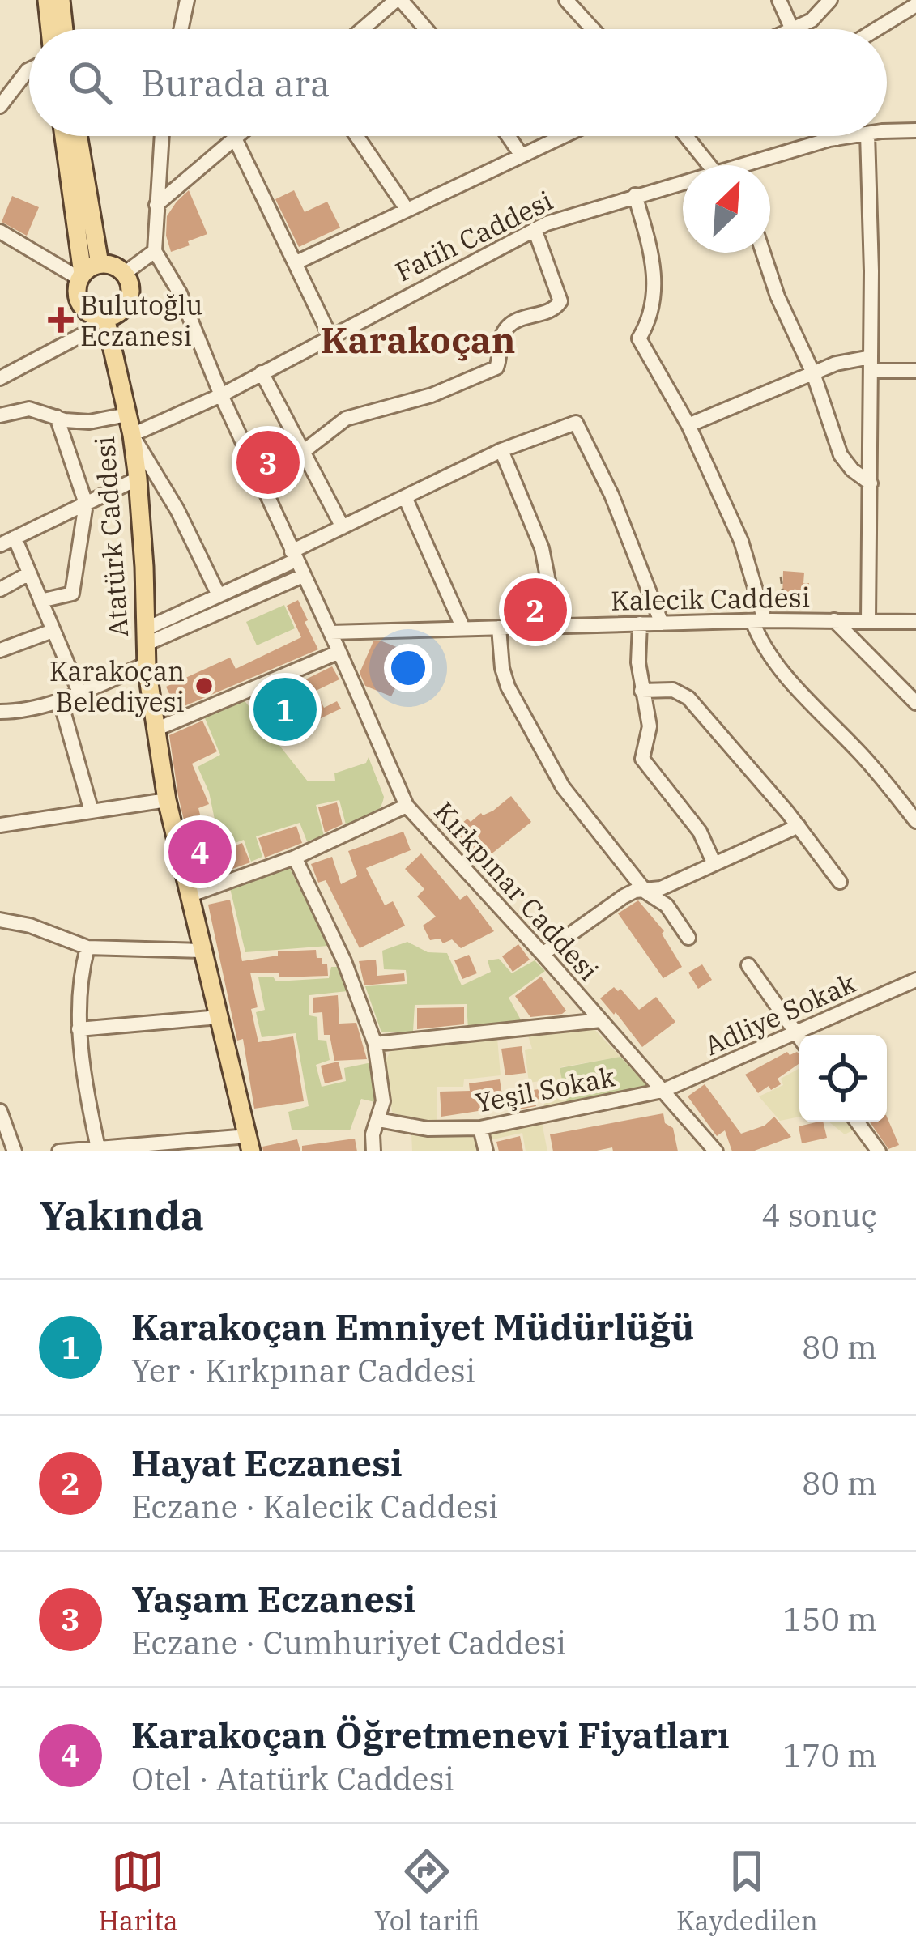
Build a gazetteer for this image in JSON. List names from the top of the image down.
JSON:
{
  "streets": {
    "main road": ["Atatürk Caddesi"],
    "street": [
      "Fatih Caddesi",
      "Kalecik Caddesi",
      "Kırkpınar Caddesi",
      "Adliye Sokak",
      "Yeşil Sokak"
    ]
  },
  "crossings": [
    ["Fatih Caddesi", "Atatürk Caddesi"],
    ["Fatih Caddesi", "Kırkpınar Caddesi"],
    ["Kalecik Caddesi", "Kırkpınar Caddesi"],
    ["Kırkpınar Caddesi", "Adliye Sokak"],
    ["Kırkpınar Caddesi", "Yeşil Sokak"],
    ["Adliye Sokak", "Yeşil Sokak"]
  ],
  "districts": ["Karakoçan"],
  "places": {
    "health": ["Bulutoğlu Eczanesi"],
    "other": ["Karakoçan Belediyesi"]
  },
  "north": "top right",
  "page": {
    "search": "Burada ara",
    "pins": [
      "3",
      "2",
      "1",
      "4"
    ],
    "heading": ["Yakında", "4 sonuç"],
    "list": [
      {
        "mark": "1",
        "name": "Karakoçan Emniyet Müdürlüğü",
        "note": "Yer · Kırkpınar Caddesi",
        "value": "80 m"
      },
      {
        "mark": "2",
        "name": "Hayat Eczanesi",
        "note": "Eczane · Kalecik Caddesi",
        "value": "80 m"
      },
      {
        "mark": "3",
        "name": "Yaşam Eczanesi",
        "note": "Eczane · Cumhuriyet Caddesi",
        "value": "150 m"
      },
      {
        "mark": "4",
        "name": "Karakoçan Öğretmenevi Fiyatları",
        "note": "Otel · Atatürk Caddesi",
        "value": "170 m"
      }
    ],
    "nav": ["Harita", "Yol tarifi", "Kaydedilen"]
  }
}
